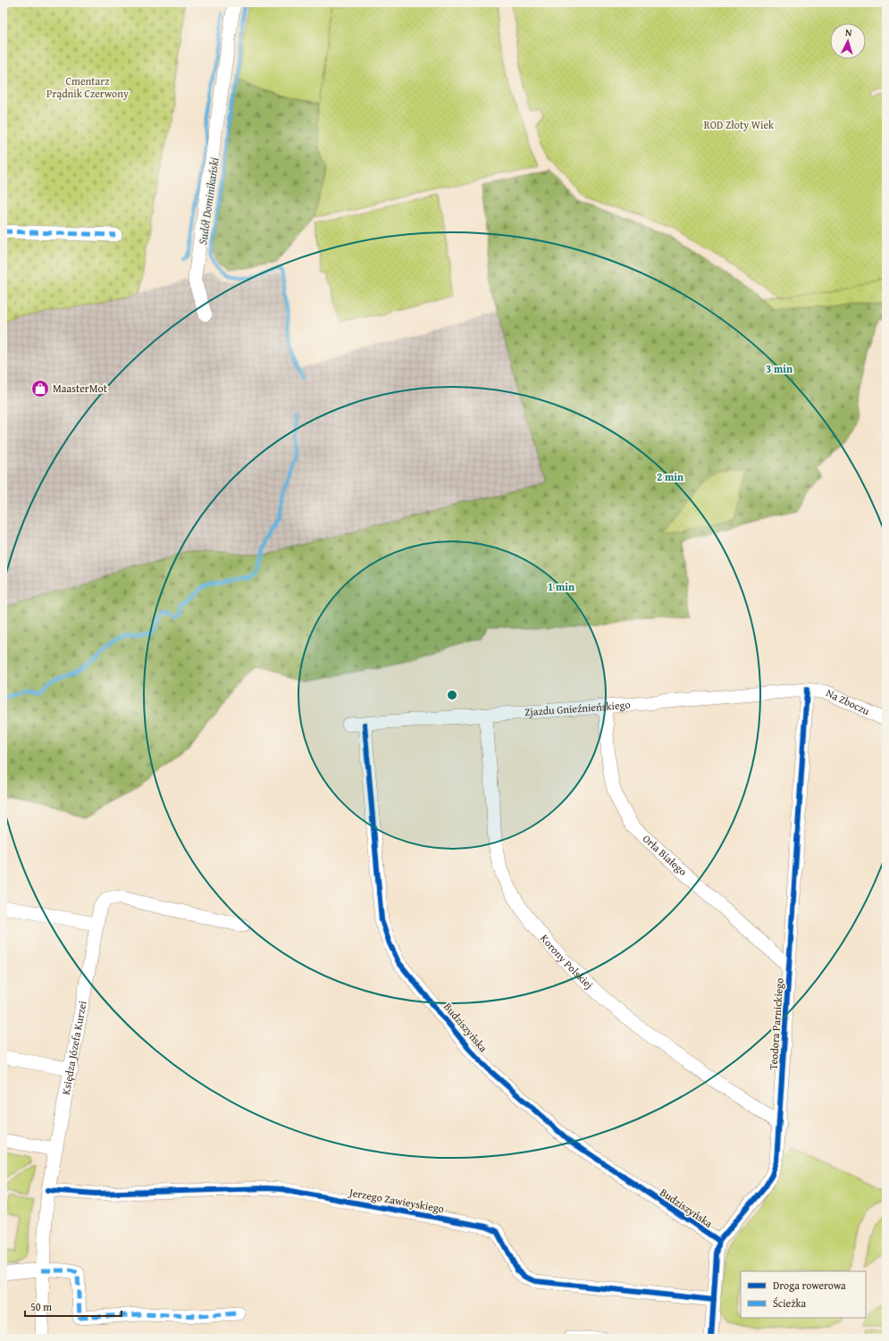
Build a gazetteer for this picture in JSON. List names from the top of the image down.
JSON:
{
  "streets": {
    "street": [
      "Na Zboczu",
      "Zjazdu Gnieźnieńskiego",
      "Orła Białego",
      "Korony Polskiej",
      "Teodora Parnickiego",
      "Budziszyńska",
      "Księdza Józefa Kurzei",
      "Jerzego Zawieyskiego"
    ]
  },
  "crossings": [
    ["Na Zboczu", "Zjazdu Gnieźnieńskiego"],
    ["Na Zboczu", "Teodora Parnickiego"],
    ["Zjazdu Gnieźnieńskiego", "Orła Białego"],
    ["Zjazdu Gnieźnieńskiego", "Korony Polskiej"],
    ["Zjazdu Gnieźnieńskiego", "Teodora Parnickiego"],
    ["Zjazdu Gnieźnieńskiego", "Budziszyńska"],
    ["Orła Białego", "Teodora Parnickiego"],
    ["Korony Polskiej", "Teodora Parnickiego"],
    ["Teodora Parnickiego", "Budziszyńska"],
    ["Księdza Józefa Kurzei", "Jerzego Zawieyskiego"]
  ],
  "water": ["Sudół Dominikański"],
  "parks": ["Cmentarz Prądnik Czerwony", "ROD Złoty Wiek"],
  "places": {
    "shop": ["MaasterMot"]
  },
  "legend": ["Droga rowerowa", "Ścieżka"],
  "scale_bar": "50 m",
  "north": "top",
  "rings": ["3 min", "2 min", "1 min"]
}
